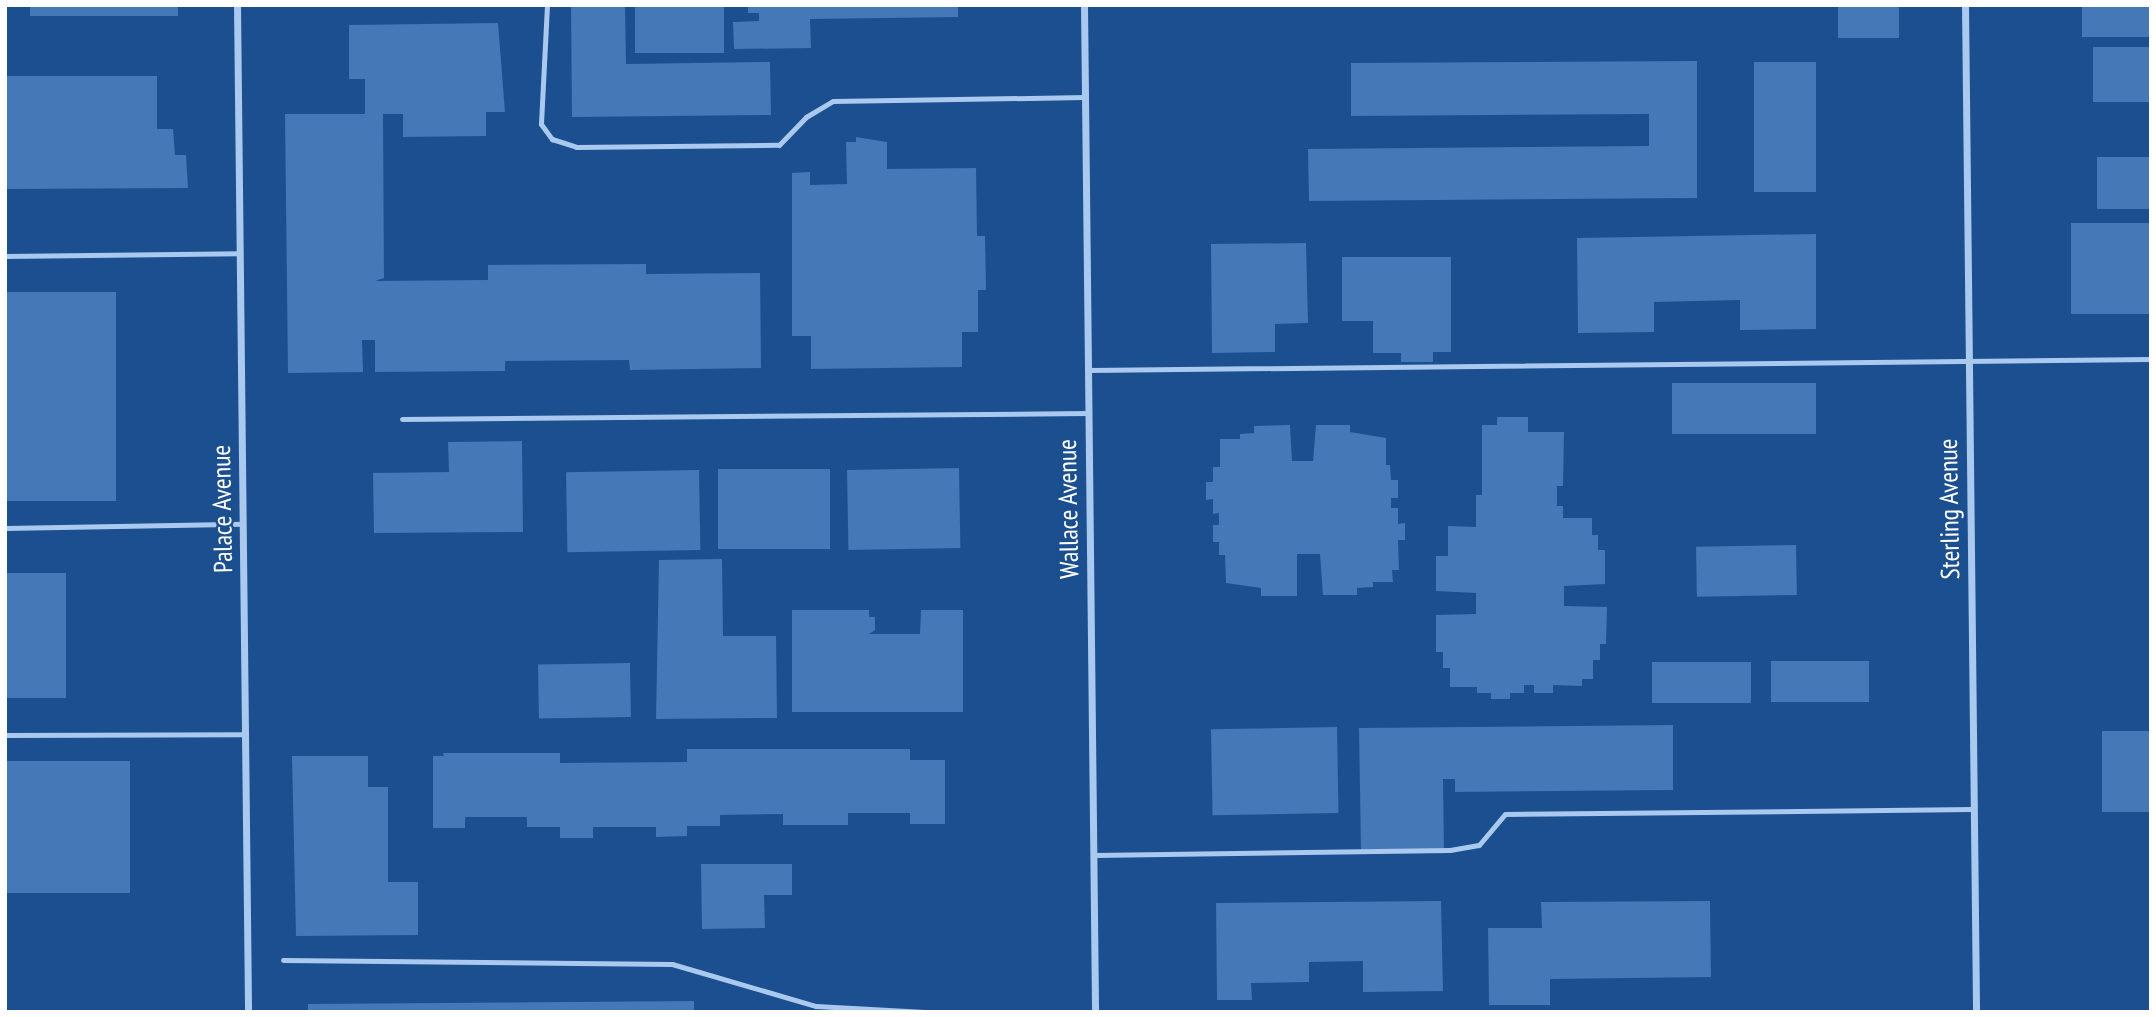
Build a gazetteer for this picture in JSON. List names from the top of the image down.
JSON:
{
  "streets": {
    "street": ["Palace Avenue", "Wallace Avenue", "Sterling Avenue"]
  }
}
